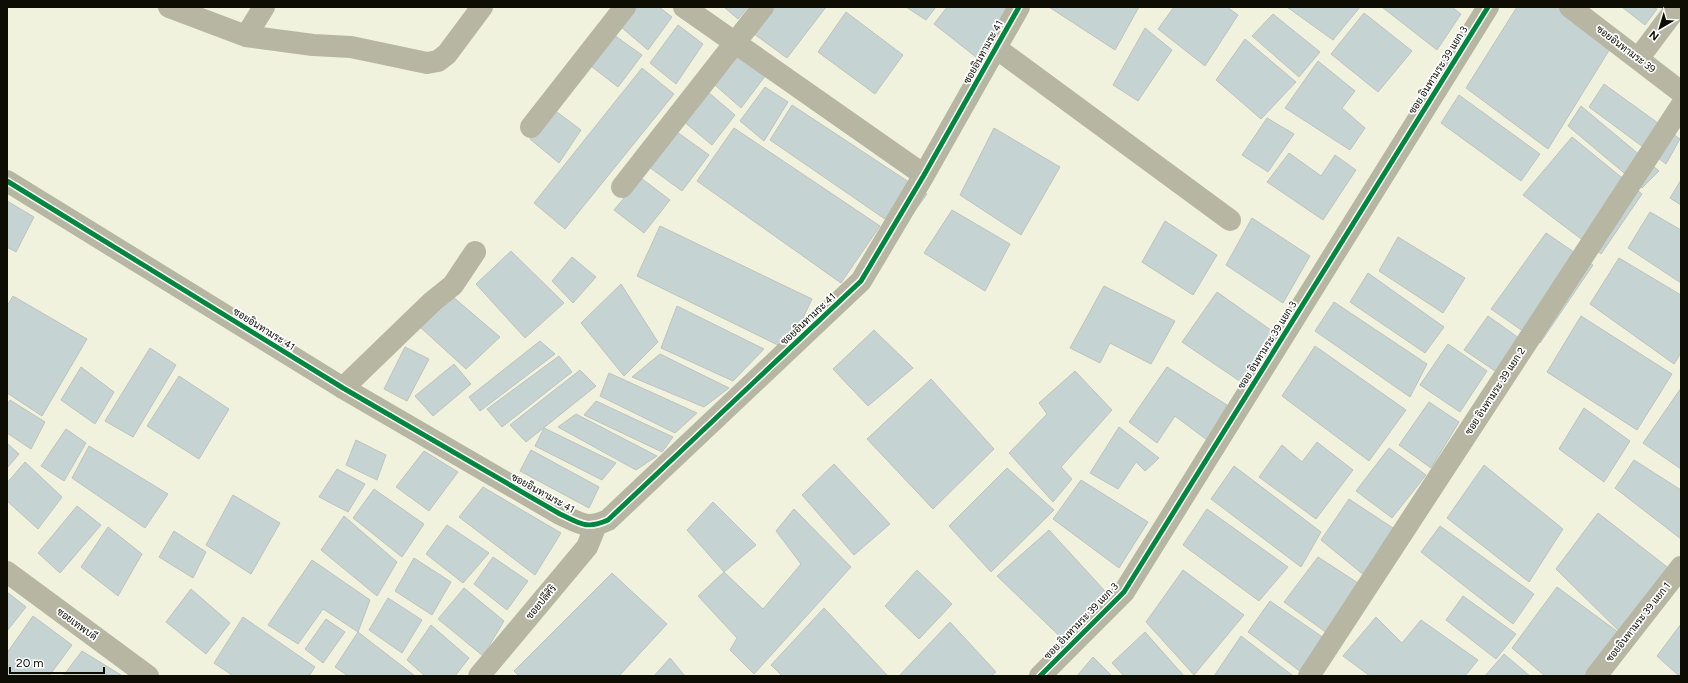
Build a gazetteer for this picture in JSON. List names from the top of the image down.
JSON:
{
  "streets": {
    "street": [
      "ซอยอินทามระ 39",
      "ซอยอินทามระ 41",
      "ซอย อินทามระ 39 แยก 3",
      "ซอย อินทามระ 39 แยก 2",
      "ซอยปลีศิริ",
      "ซอยอินทามระ 39 แยก 1",
      "ซอยเทพบดี"
    ]
  },
  "crossings": [
    ["ซอยอินทามระ 41", "ซอยปลีศิริ"]
  ],
  "scale_bar": "20 m",
  "north": "bottom left"
}
